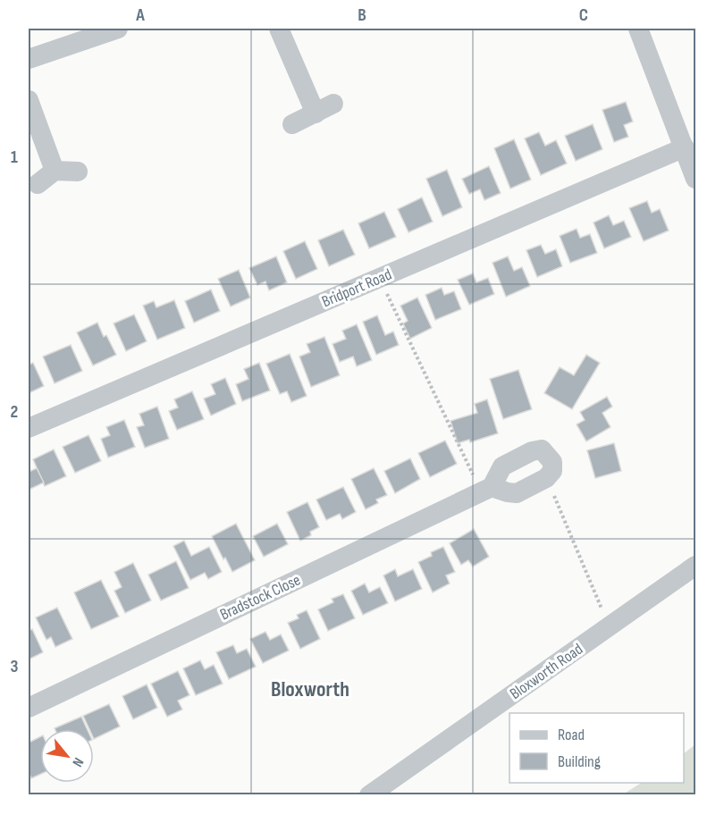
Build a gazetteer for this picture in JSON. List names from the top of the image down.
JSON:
{
  "streets": {
    "street": ["Bridport Road", "Bradstock Close", "Bloxworth Road"]
  },
  "districts": ["Bloxworth"],
  "legend": ["Road", "Building"],
  "north": "bottom right",
  "grid": {
    "columns": ["A", "B", "C"],
    "rows": ["1", "2", "3"]
  }
}
